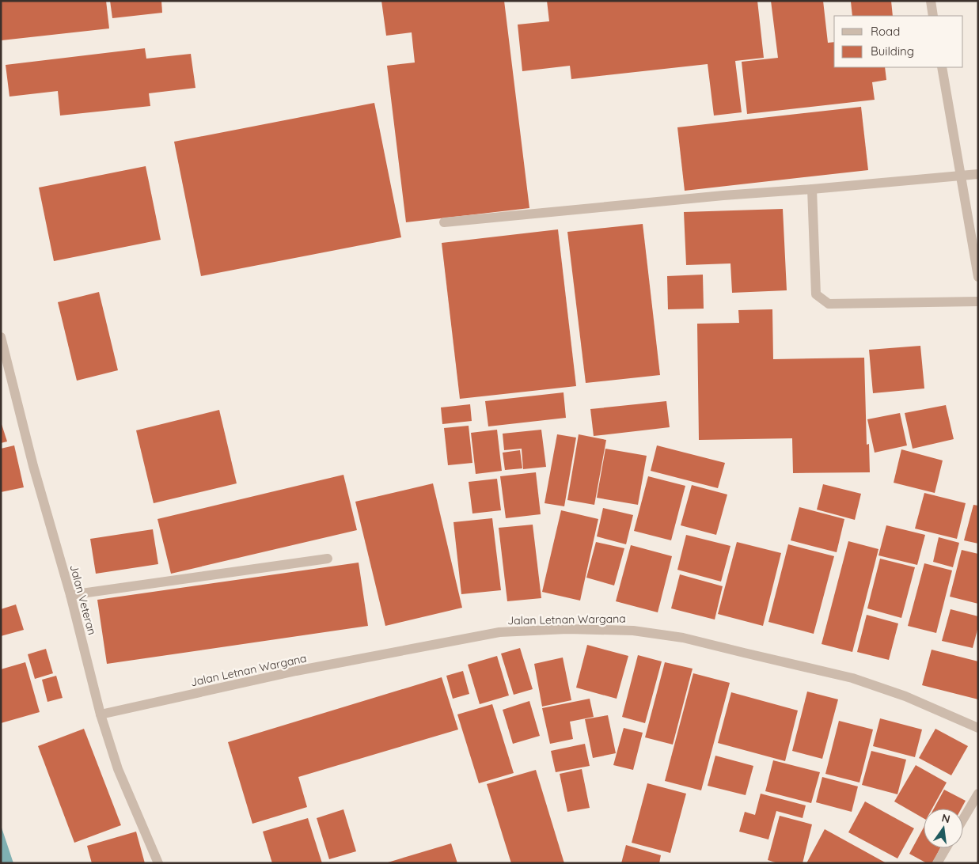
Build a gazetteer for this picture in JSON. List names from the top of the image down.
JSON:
{
  "streets": {
    "street": ["Jalan Veteran", "Jalan Letnan Wargana"]
  },
  "crossings": [
    ["Jalan Veteran", "Jalan Letnan Wargana"]
  ],
  "legend": ["Road", "Building"],
  "north": "top"
}
